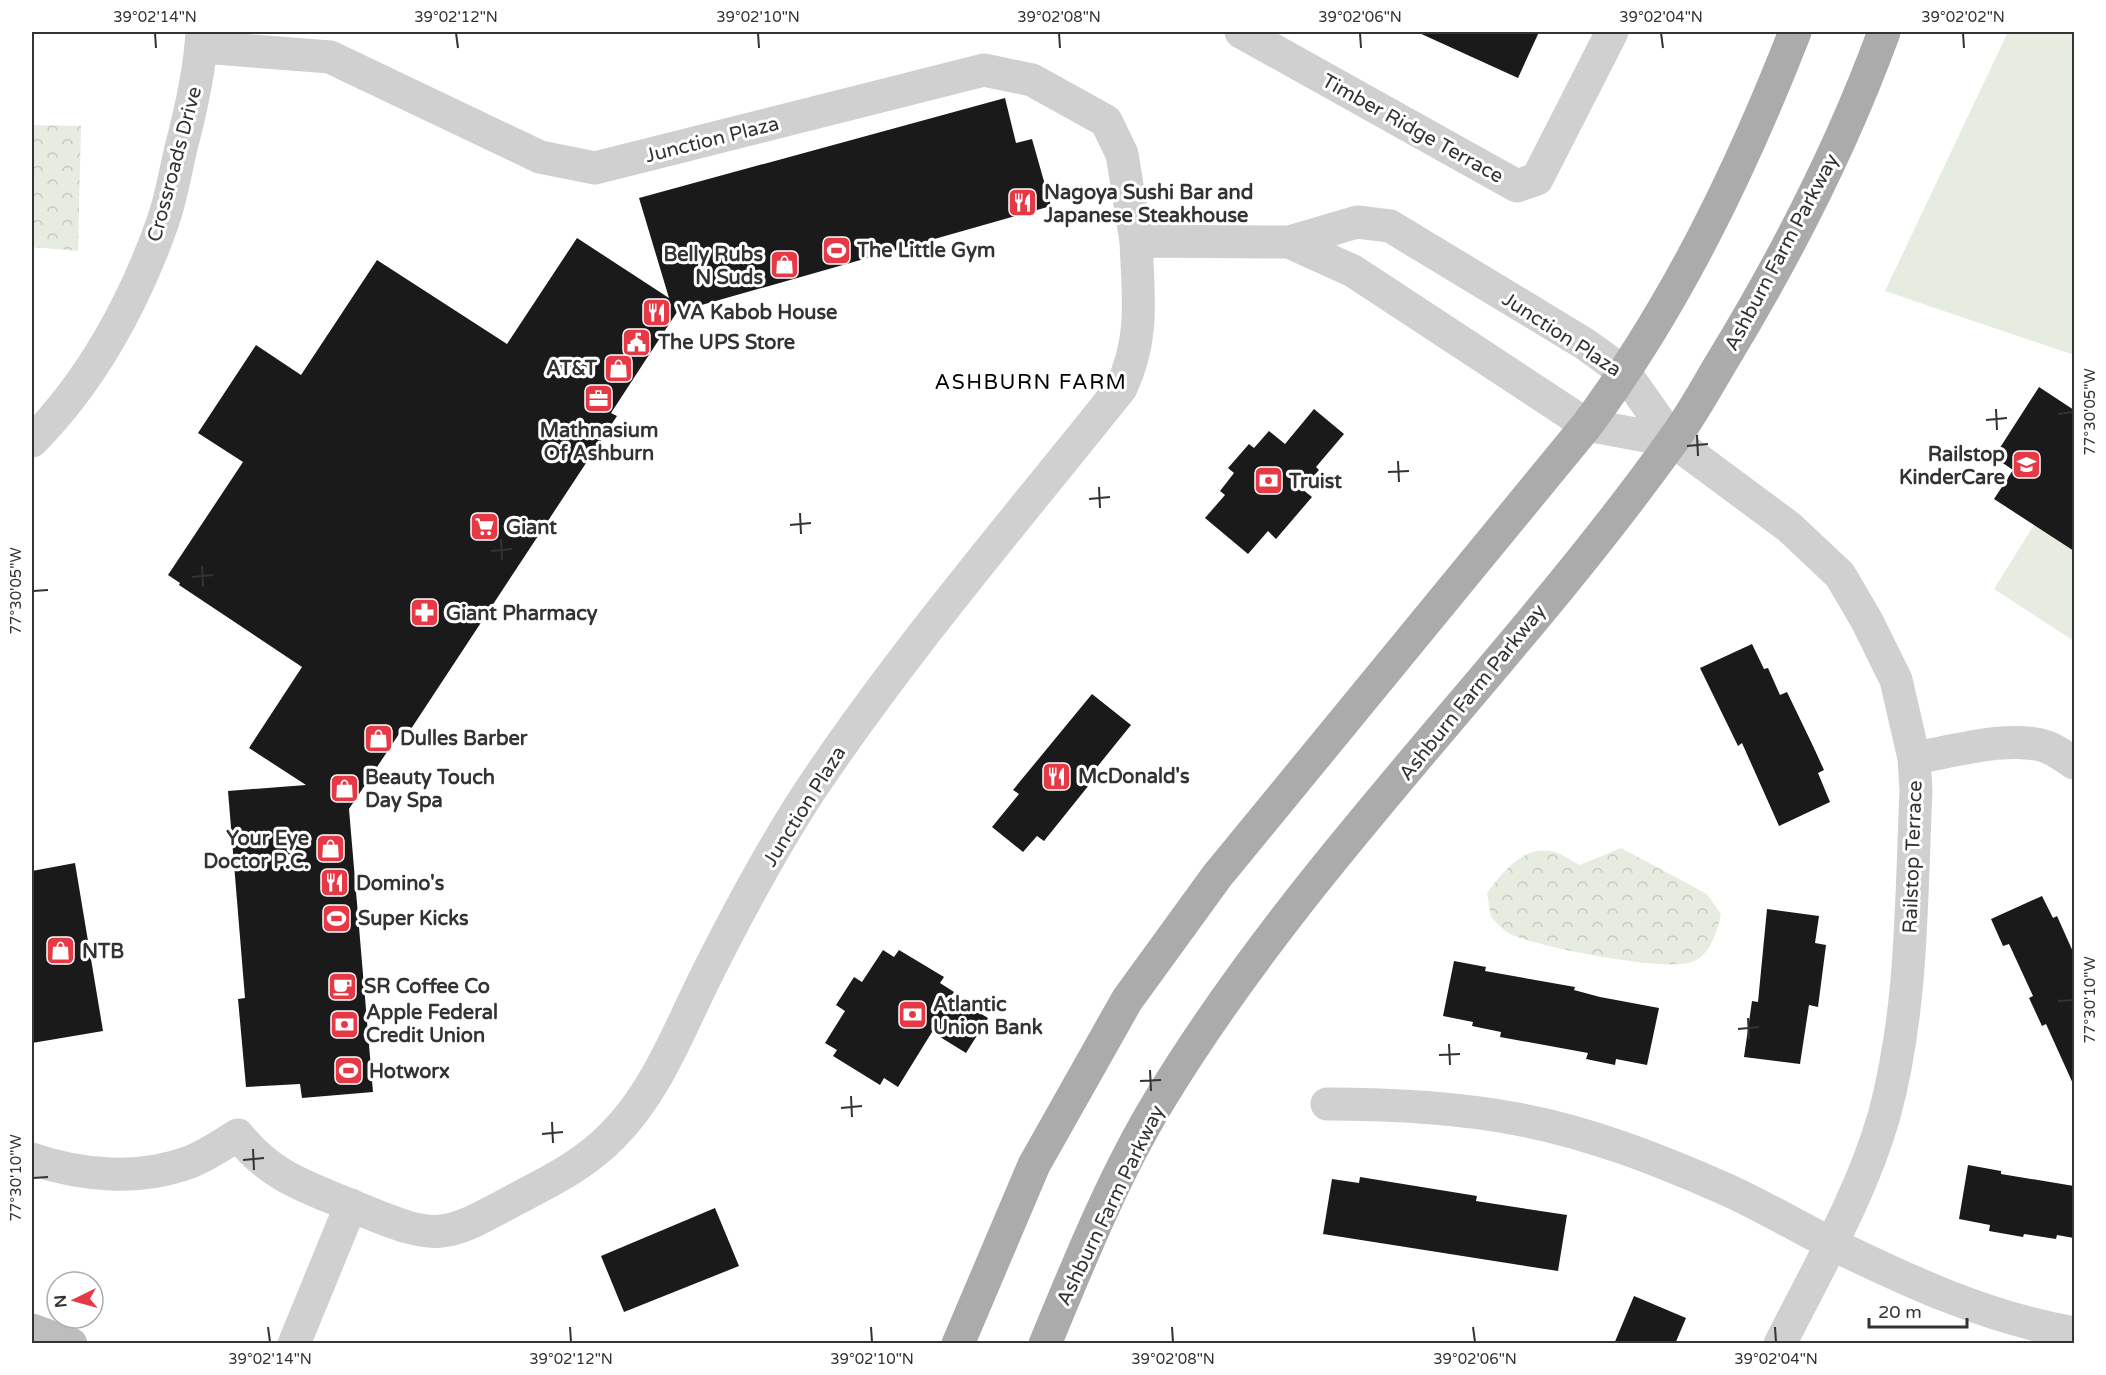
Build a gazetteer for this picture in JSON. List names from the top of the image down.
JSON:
{
  "streets": {
    "main road": ["Ashburn Farm Parkway"],
    "street": [
      "Timber Ridge Terrace",
      "Junction Plaza",
      "Crossroads Drive",
      "Railstop Terrace"
    ]
  },
  "crossings": [
    ["Junction Plaza", "Crossroads Drive"],
    ["Junction Plaza", "Ashburn Farm Parkway"],
    ["Junction Plaza", "Railstop Terrace"],
    ["Ashburn Farm Parkway", "Railstop Terrace"]
  ],
  "districts": ["ASHBURN FARM"],
  "places": {
    "restaurant": [
      "Nagoya Sushi Bar and Japanese Steakhouse",
      "VA Kabob House",
      "McDonald's",
      "Domino's"
    ],
    "sports": ["The Little Gym", "Super Kicks", "Hotworx"],
    "shop": [
      "Belly Rubs N Suds",
      "AT&T",
      "Dulles Barber",
      "Beauty Touch Day Spa",
      "Your Eye Doctor P.C.",
      "NTB"
    ],
    "public building": ["The UPS Store"],
    "office": ["Mathnasium Of Ashburn"],
    "school or university": ["Railstop KinderCare"],
    "bank": ["Truist", "Atlantic Union Bank", "Apple Federal Credit Union"],
    "supermarket": ["Giant"],
    "pharmacy": ["Giant Pharmacy"],
    "cafe": ["SR Coffee Co"]
  },
  "scale_bar": "20 m",
  "north": "left",
  "coordinates": [
    "39°02'14\"N",
    "39°02'12\"N",
    "39°02'10\"N",
    "39°02'08\"N",
    "39°02'06\"N",
    "39°02'04\"N",
    "39°02'02\"N",
    "77°30'05\"W",
    "77°30'10\"W"
  ]
}
